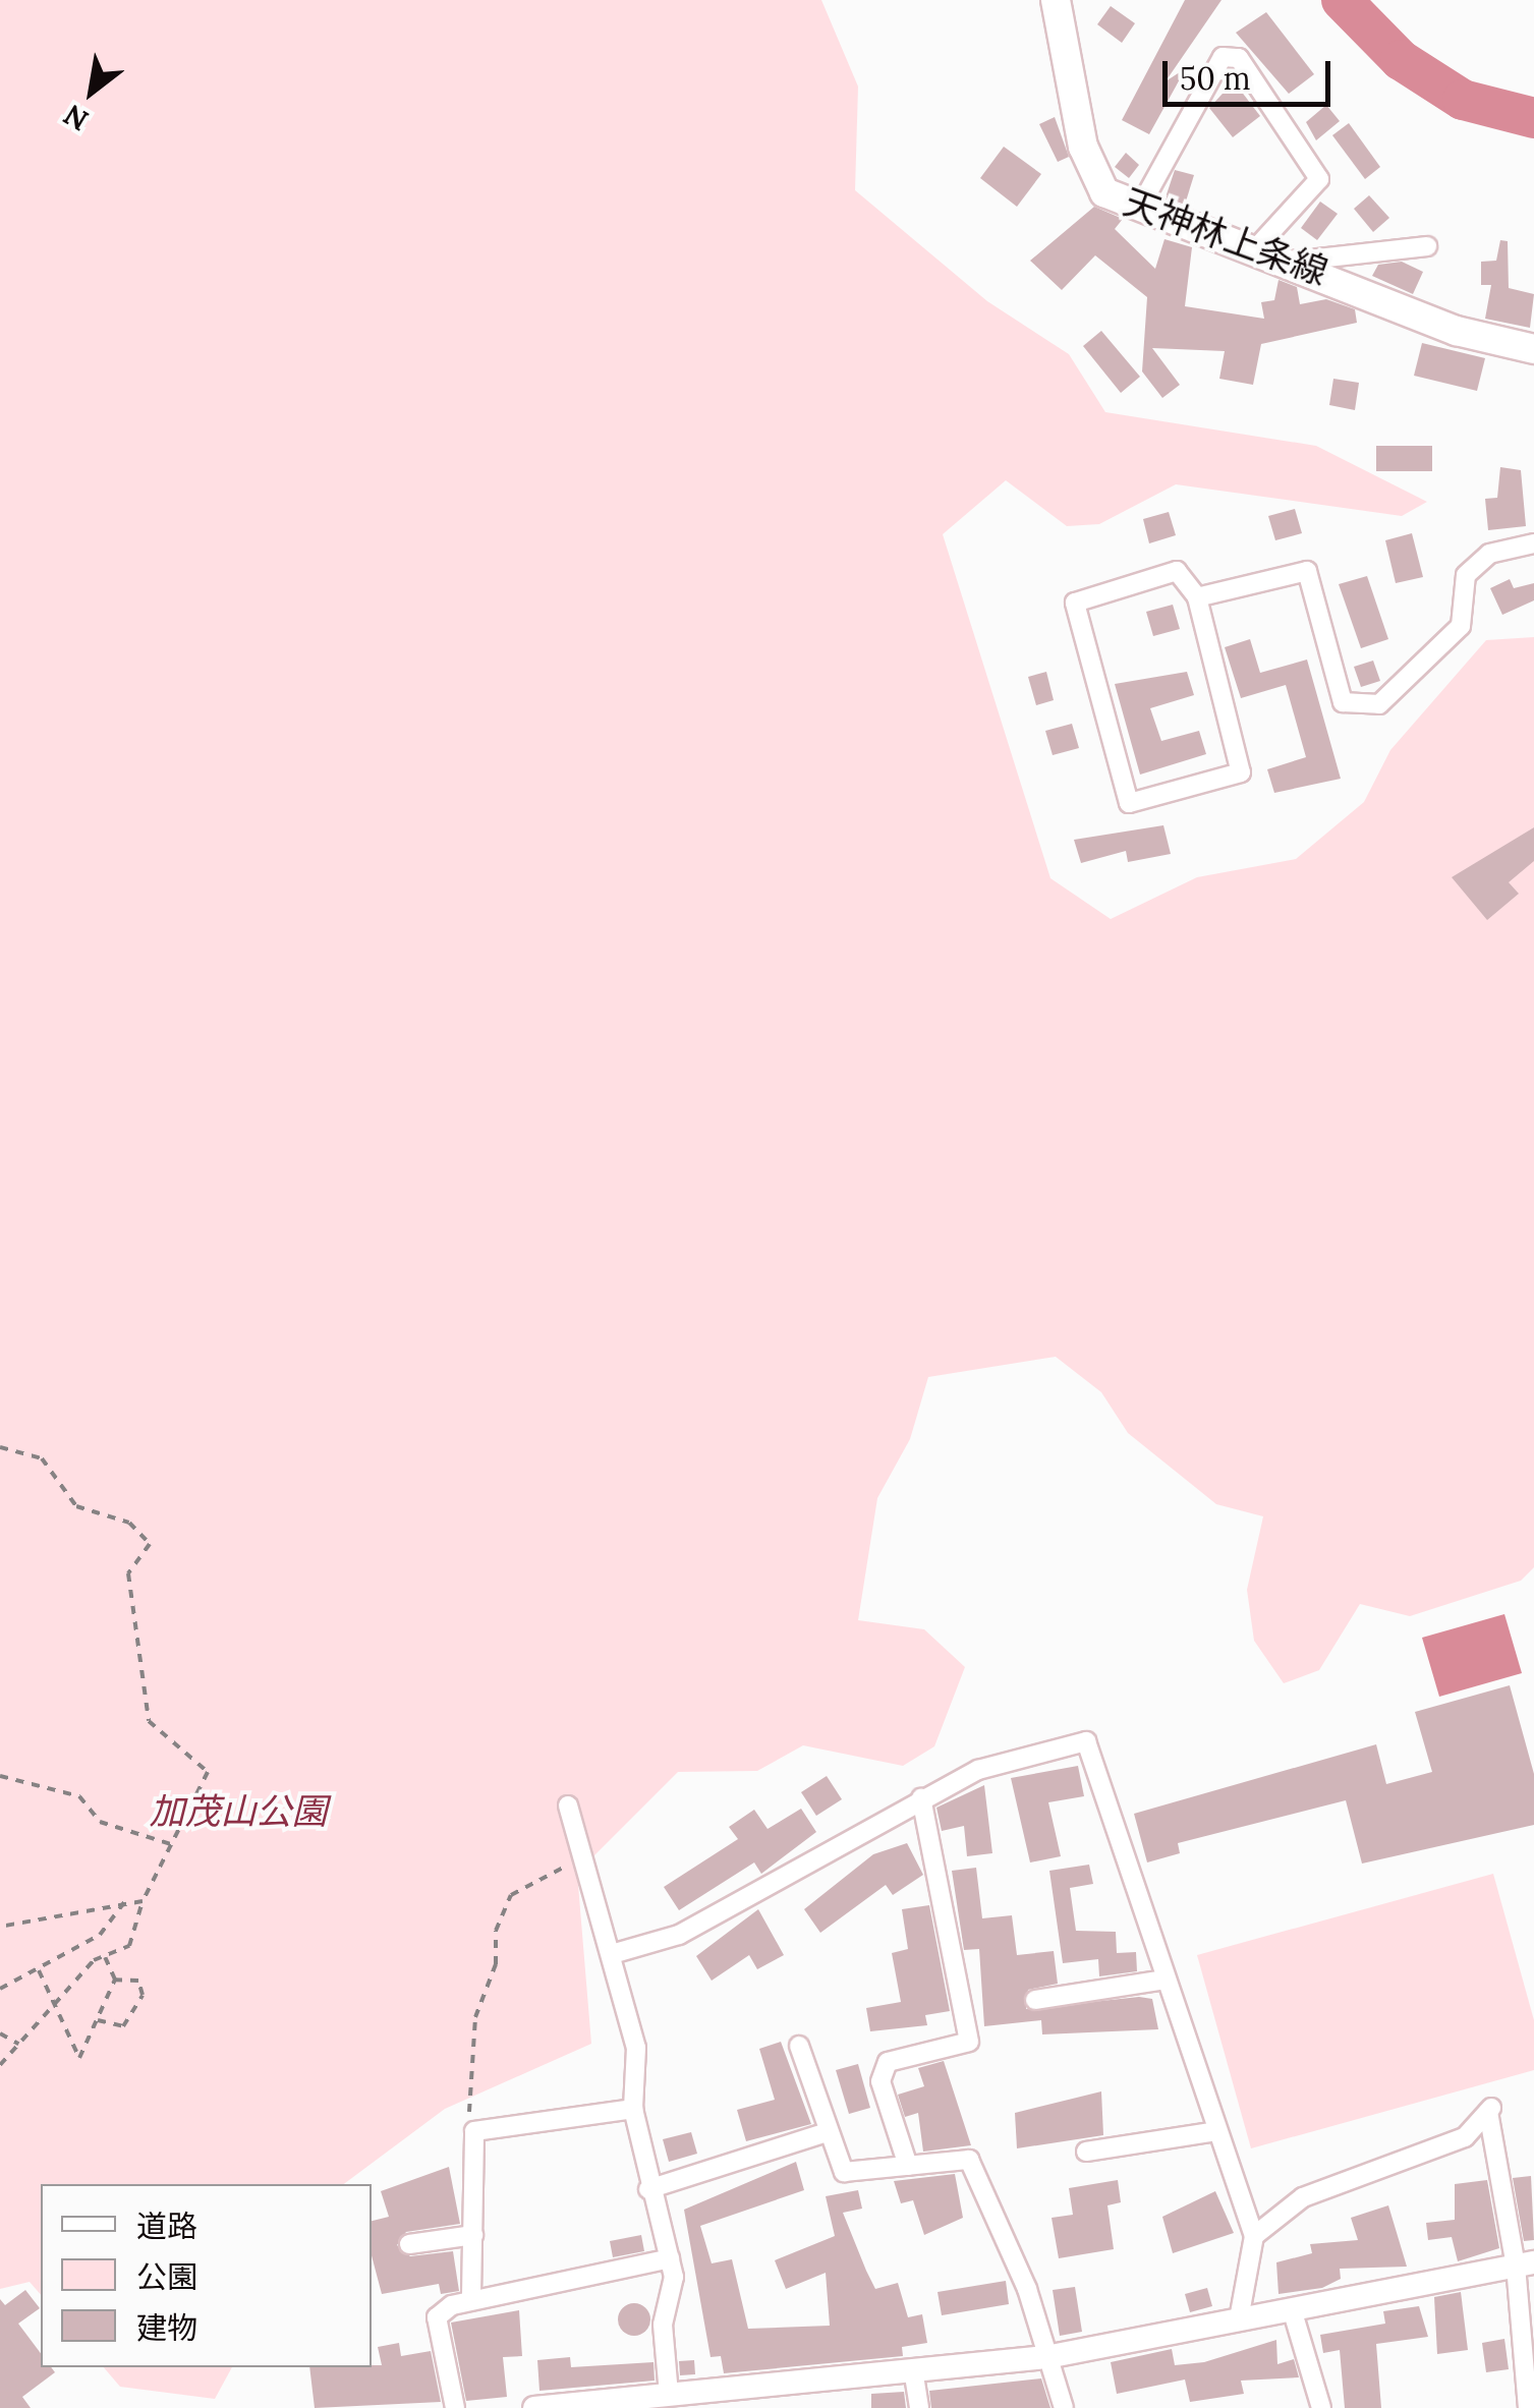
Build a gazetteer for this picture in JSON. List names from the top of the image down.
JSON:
{
  "streets": {
    "main road": ["天神林上条線"]
  },
  "parks": ["加茂山公園"],
  "legend": ["道路", "公園", "建物"],
  "scale_bar": "50 m",
  "north": "bottom left"
}
